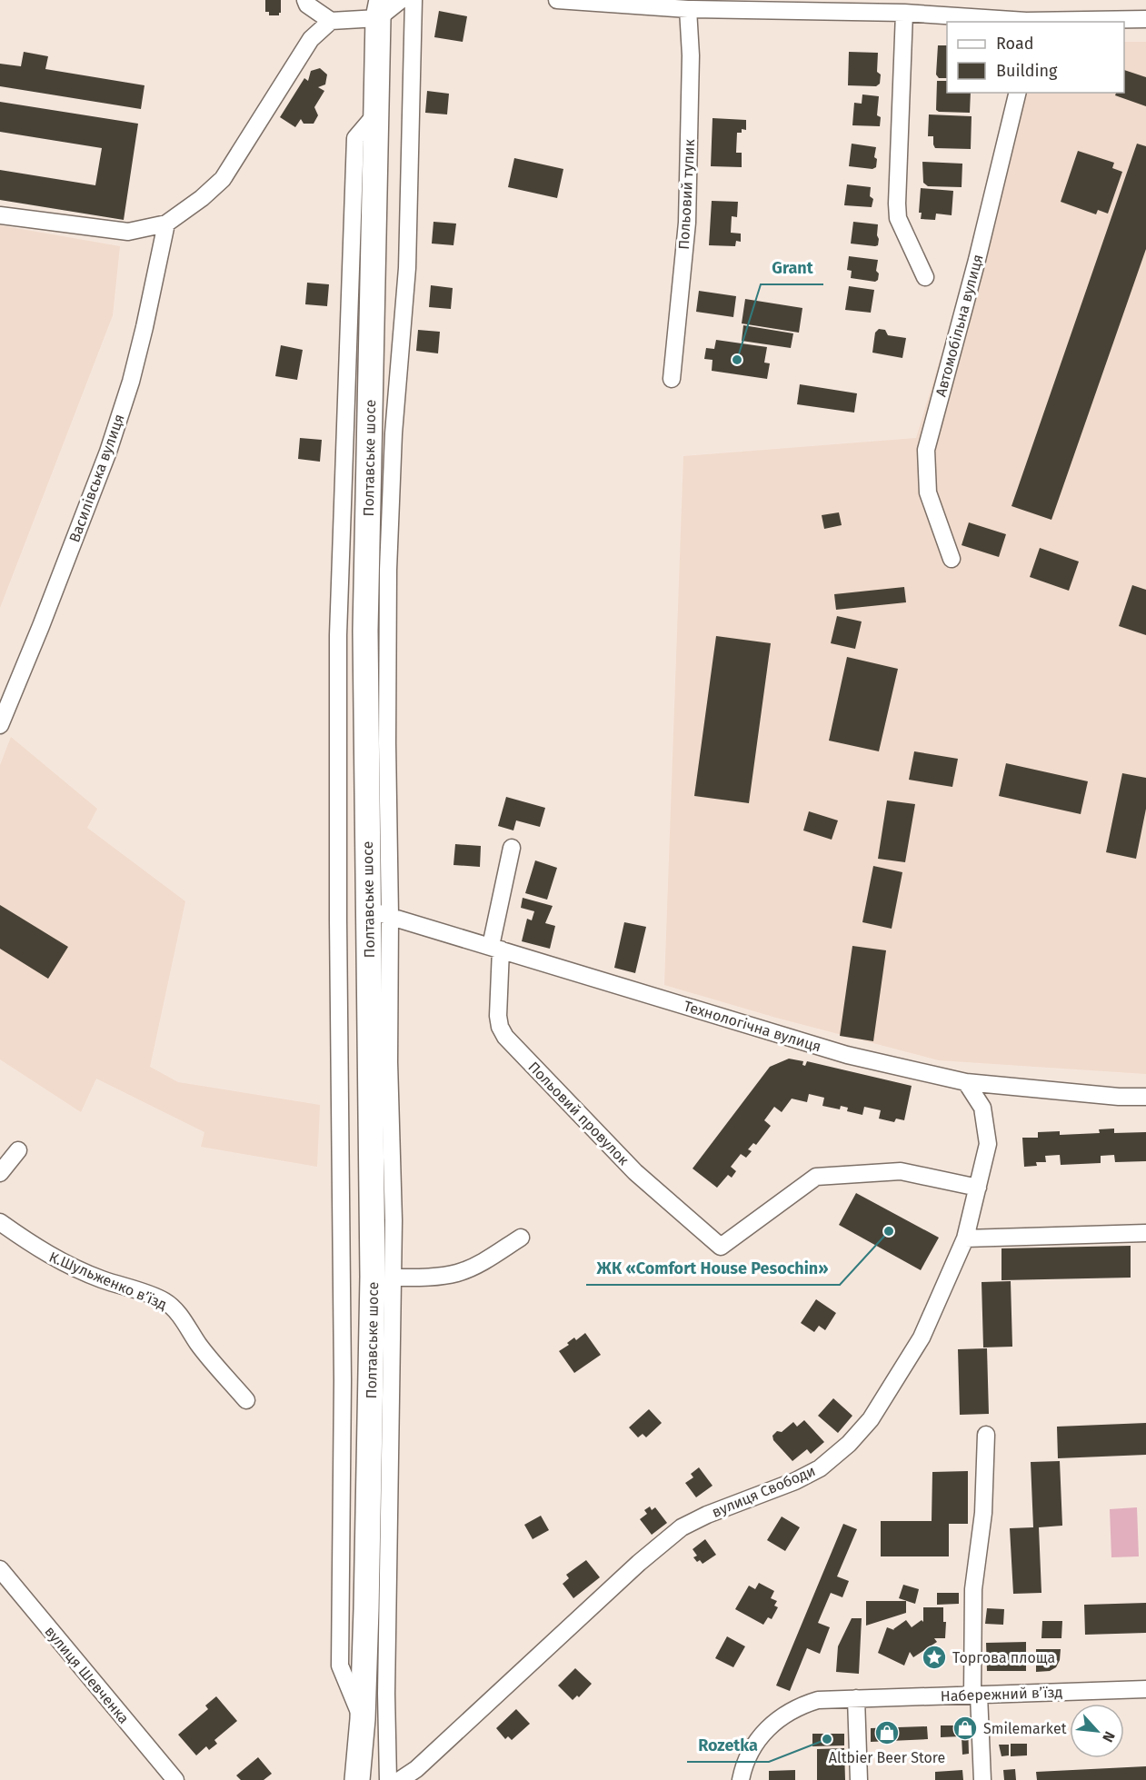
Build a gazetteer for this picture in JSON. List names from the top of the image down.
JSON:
{
  "streets": {
    "highway": ["Полтавське шосе"],
    "street": [
      "Польовий тупик",
      "Автомобільна вулиця",
      "Василівська вулиця",
      "Технологічна вулиця",
      "Польовий провулок",
      "К.Шульженко в’їзд",
      "вулиця Свободи",
      "вулиця Шевченка",
      "Набережний в’їзд"
    ]
  },
  "crossings": [
    ["Полтавське шосе", "Технологічна вулиця"],
    ["Технологічна вулиця", "Польовий провулок"],
    ["Технологічна вулиця", "вулиця Свободи"],
    ["Польовий провулок", "вулиця Свободи"]
  ],
  "places": {
    "other": ["Grant", "ЖК «Comfort House Pesochin»", "Rozetka"],
    "place": ["Торгова площа"],
    "shop": ["Smilemarket", "Altbier Beer Store"]
  },
  "legend": ["Road", "Building"],
  "north": "bottom right"
}
